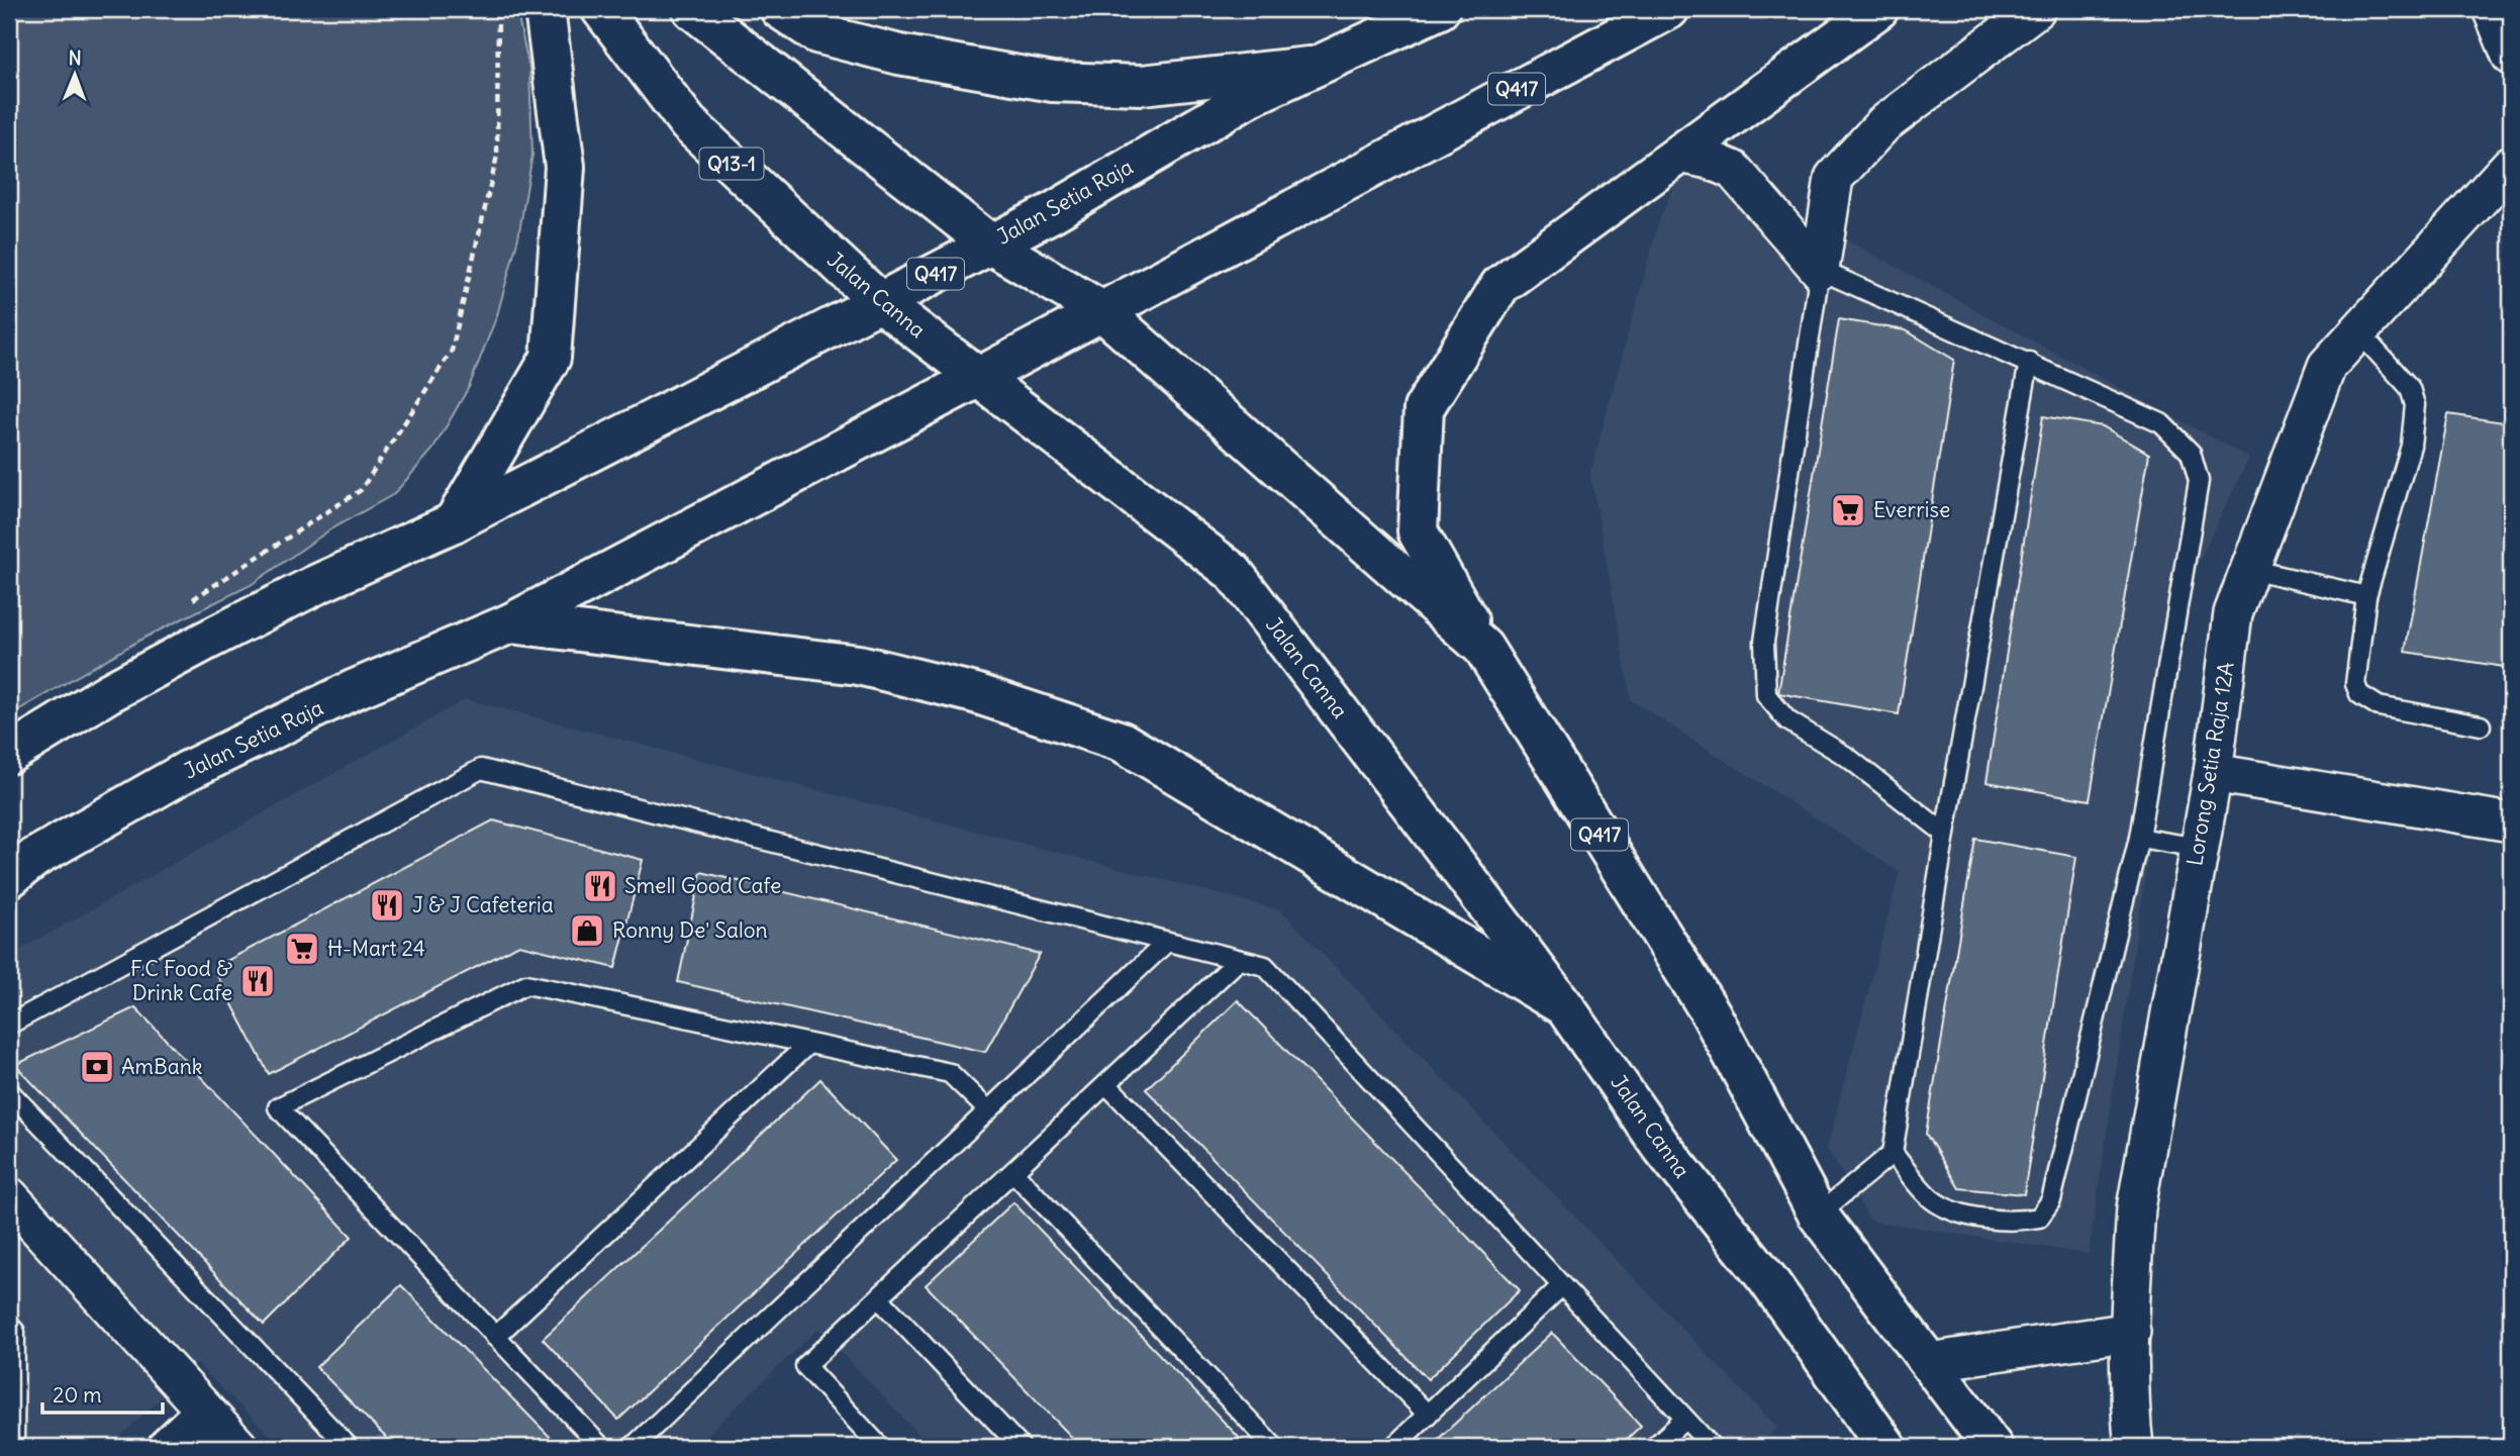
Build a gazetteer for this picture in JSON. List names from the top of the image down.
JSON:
{
  "streets": {
    "main road": [
      "Q417",
      "Q13-1",
      "Jalan Setia Raja",
      "Jalan Canna"
    ],
    "street": ["Lorong Setia Raja 12A"]
  },
  "crossings": [
    ["Q417", "Jalan Setia Raja"],
    ["Q417", "Jalan Canna"],
    ["Jalan Setia Raja", "Jalan Canna"]
  ],
  "places": {
    "supermarket": ["Everrise", "H-Mart 24"],
    "restaurant": ["Smell Good Cafe", "J & J Cafeteria", "F.C Food & Drink Cafe"],
    "shop": ["Ronny De' Salon"],
    "bank": ["AmBank"]
  },
  "scale_bar": "20 m",
  "north": "top"
}
